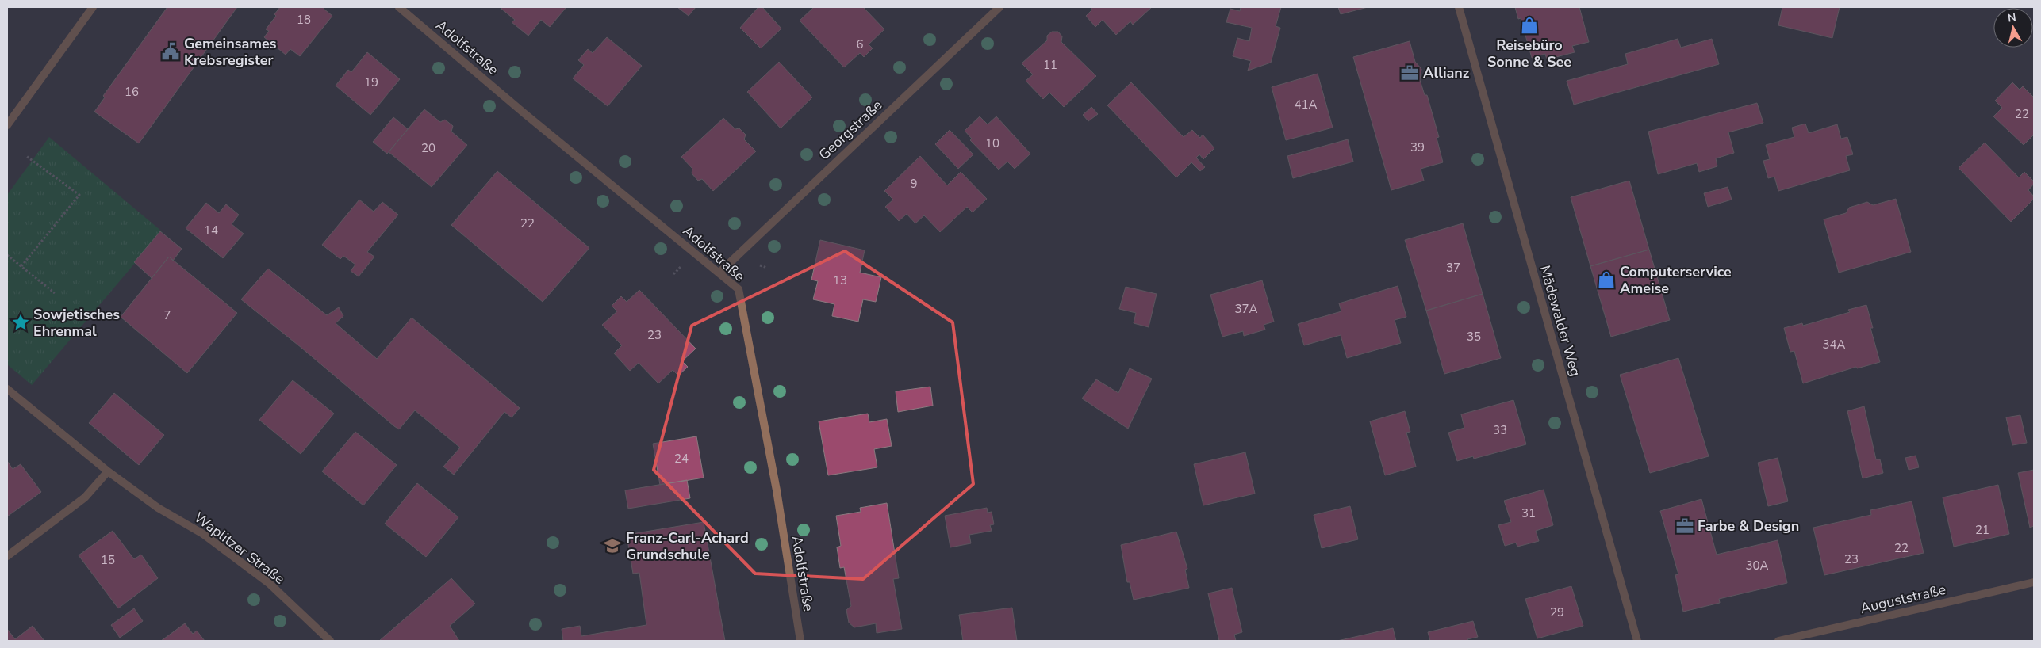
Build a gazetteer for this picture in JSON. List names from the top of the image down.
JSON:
{
  "streets": {
    "street": [
      "Adolfstraße",
      "Georgstraße",
      "Mädewalder Weg",
      "Waplitzer Straße",
      "Auguststraße"
    ]
  },
  "crossings": [
    ["Adolfstraße", "Georgstraße"]
  ],
  "places": {
    "shop": ["Reisebüro Sonne & See", "Computerservice Ameise"],
    "public building": ["Gemeinsames Krebsregister"],
    "office": ["Allianz", "Farbe & Design"],
    "place": ["Sowjetisches Ehrenmal"],
    "school or university": ["Franz-Carl-Achard Grundschule"]
  },
  "house_numbers": [
    "18",
    "6",
    "11",
    "19",
    "16",
    "41A",
    "22",
    "10",
    "39",
    "20",
    "9",
    "22",
    "14",
    "37",
    "13",
    "37A",
    "7",
    "23",
    "35",
    "34A",
    "33",
    "24",
    "31",
    "21",
    "22",
    "23",
    "15",
    "30A",
    "29"
  ],
  "north": "top"
}
